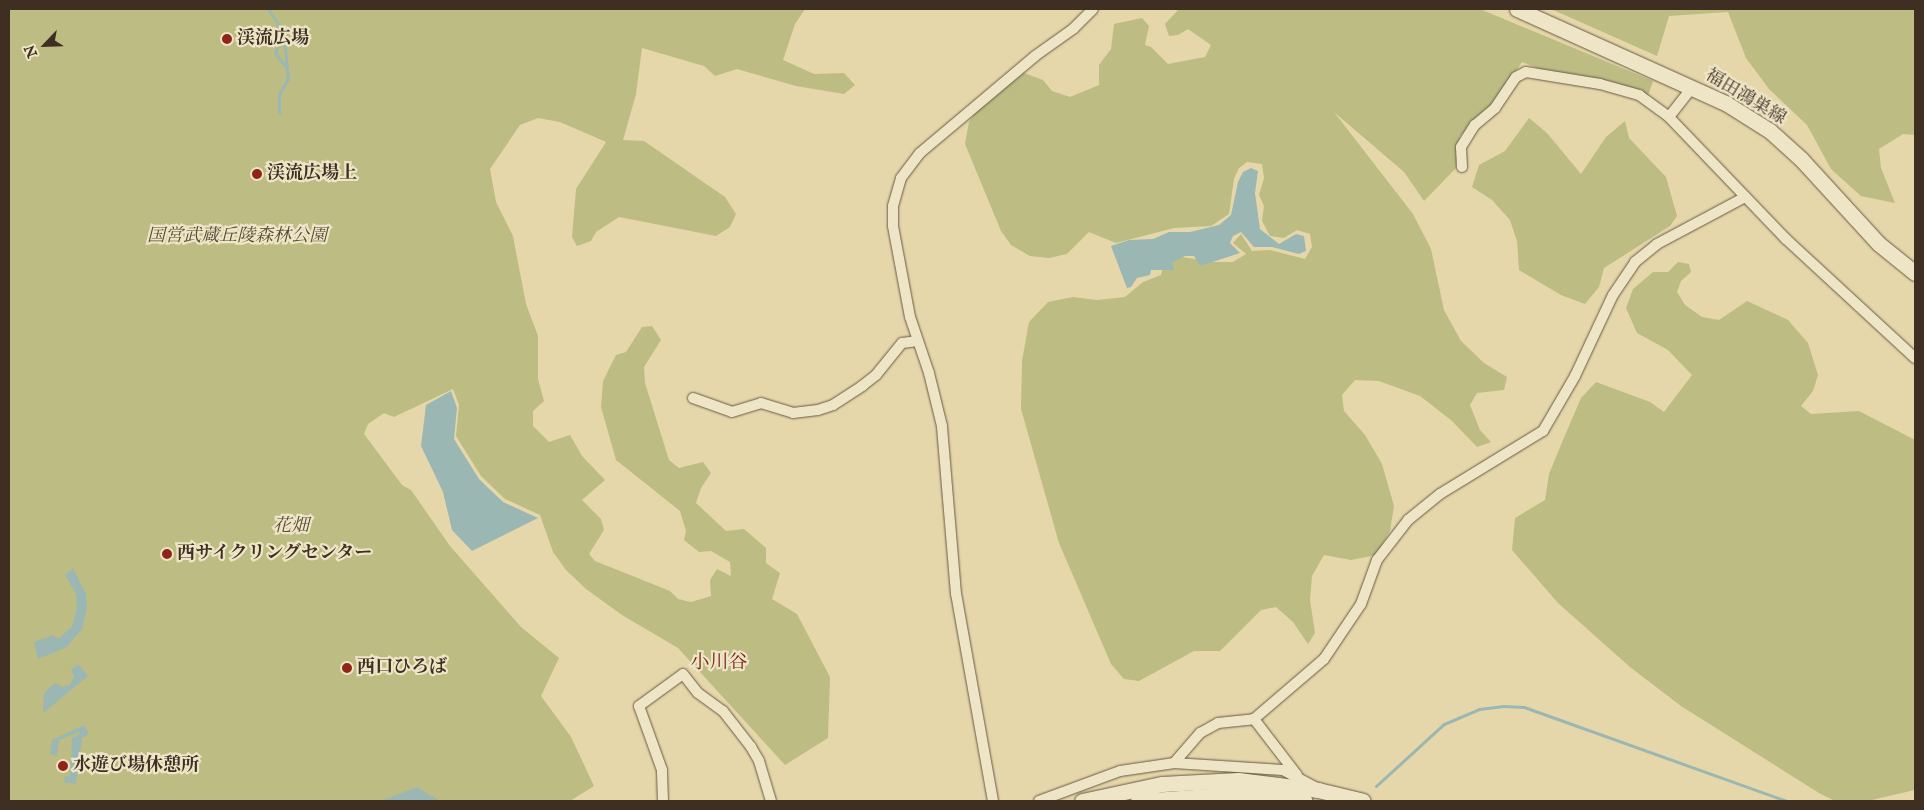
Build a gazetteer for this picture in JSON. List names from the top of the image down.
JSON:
{
  "streets": {
    "main road": ["福田鴻巣線"]
  },
  "districts": ["小川谷"],
  "parks": ["国営武蔵丘陵森林公園", "花畑"],
  "places": [
    "渓流広場",
    "渓流広場上",
    "西サイクリングセンター",
    "西口ひろば",
    "水遊び場休憩所"
  ],
  "north": "bottom left"
}
